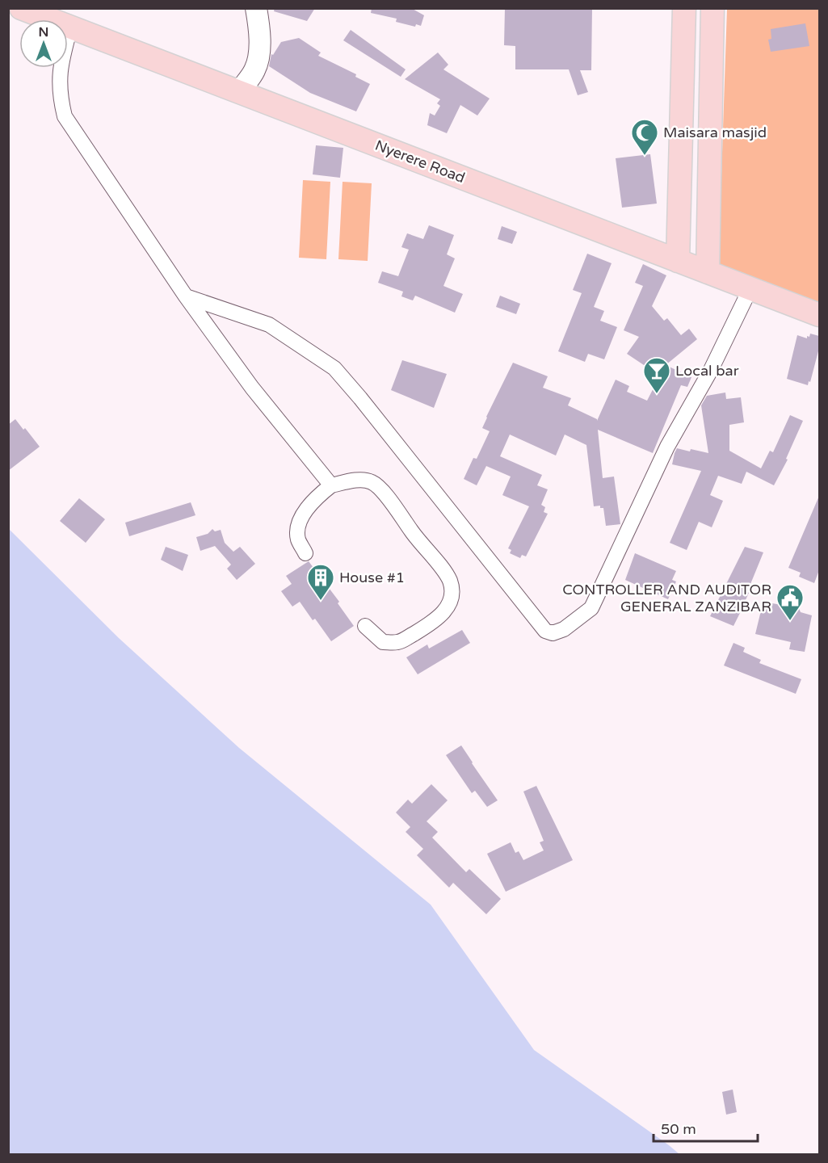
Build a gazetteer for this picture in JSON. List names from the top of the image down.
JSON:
{
  "streets": {
    "main road": ["Nyerere Road"]
  },
  "places": {
    "mosque": ["Maisara masjid"],
    "bar": ["Local bar"],
    "building": ["House #1"],
    "public building": ["CONTROLLER AND AUDITOR GENERAL ZANZIBAR"]
  },
  "scale_bar": "50 m",
  "north": "top"
}
